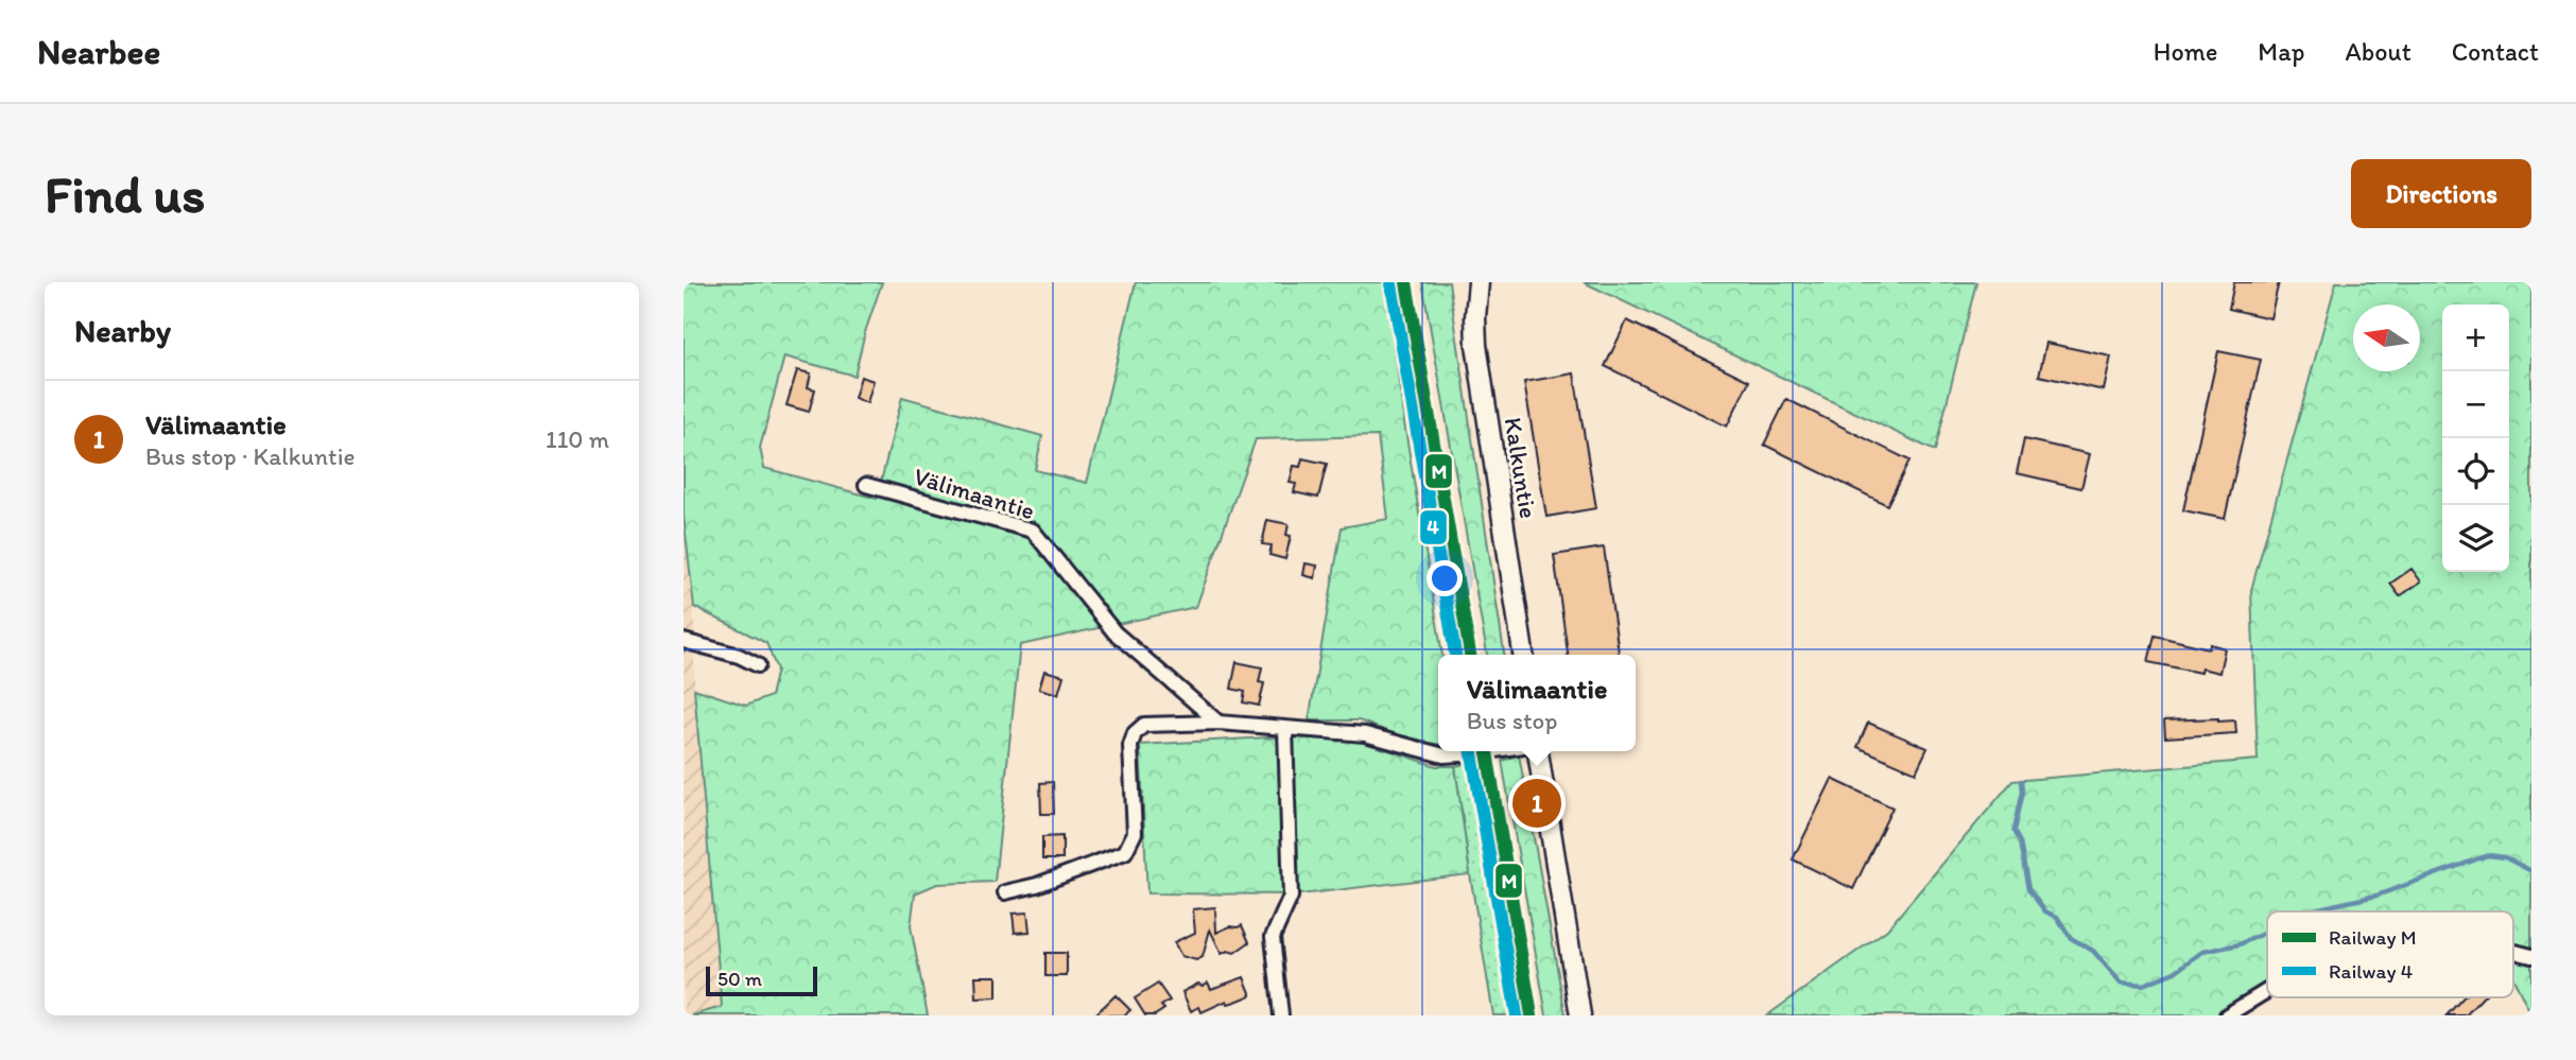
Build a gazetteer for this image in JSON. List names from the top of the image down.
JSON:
{
  "streets": {
    "street": ["Kalkuntie", "Välimaantie"]
  },
  "lines": ["rail line M", "rail line 4"],
  "legend": ["Railway M", "Railway 4"],
  "scale_bar": "50 m",
  "north": "left",
  "page": {
    "header": "Nearbee",
    "nav": [
      "Home",
      "Map",
      "About",
      "Contact"
    ],
    "buttons": "Directions",
    "title": "Find us",
    "heading": "Nearby",
    "map_buttons": ["+", "−"],
    "list": [
      {
        "mark": "1",
        "name": "Välimaantie",
        "note": "Bus stop · Kalkuntie",
        "value": "110 m"
      }
    ],
    "popup": ["Välimaantie", "Bus stop"],
    "pins": "1",
    "scale": "50 m"
  }
}
